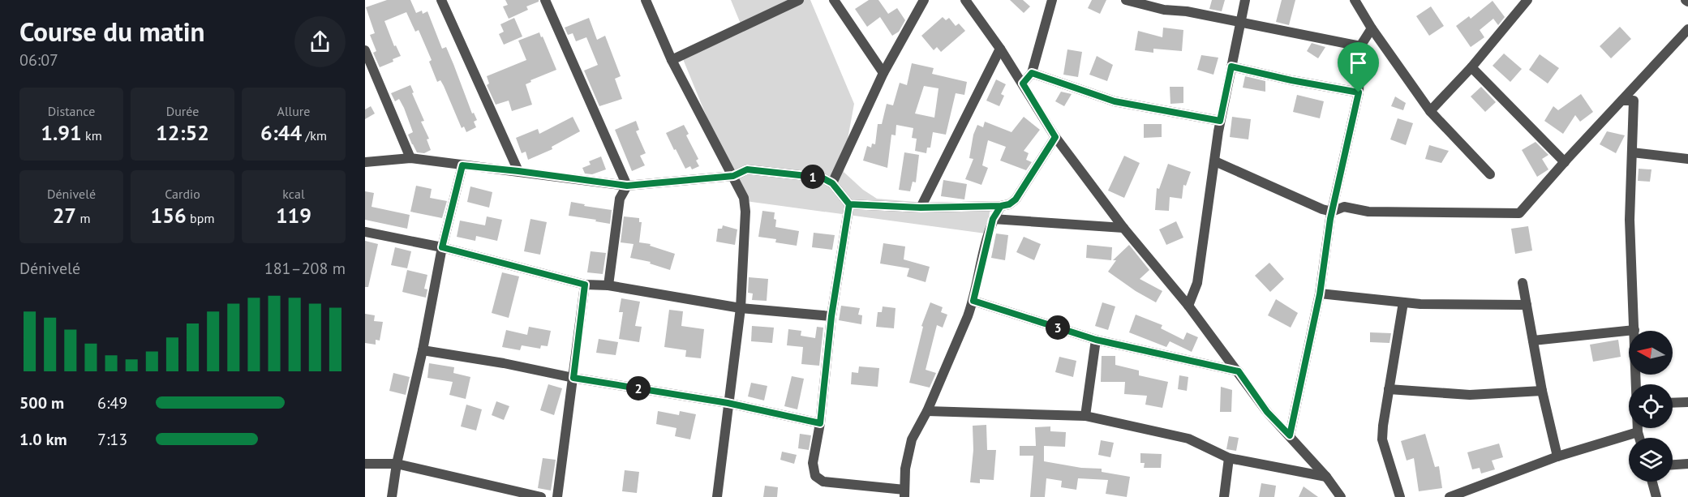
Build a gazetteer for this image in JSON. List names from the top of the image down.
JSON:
{
  "north": "left",
  "page": {
    "heading": ["Course du matin", "06:07"],
    "stats": [
      ["Distance", "1.91 km"],
      ["Durée", "12:52"],
      ["Allure", "6:44 /km"],
      ["Dénivelé", "27 m"],
      ["Cardio", "156 bpm"],
      ["kcal", "119"]
    ],
    "pins": ["1", "3", "2"],
    "chart": ["Dénivelé", "181–208 m"],
    "list": [
      {
        "name": "500 m",
        "note": "6:49"
      },
      {
        "name": "1.0 km",
        "note": "7:13"
      }
    ]
  }
}
